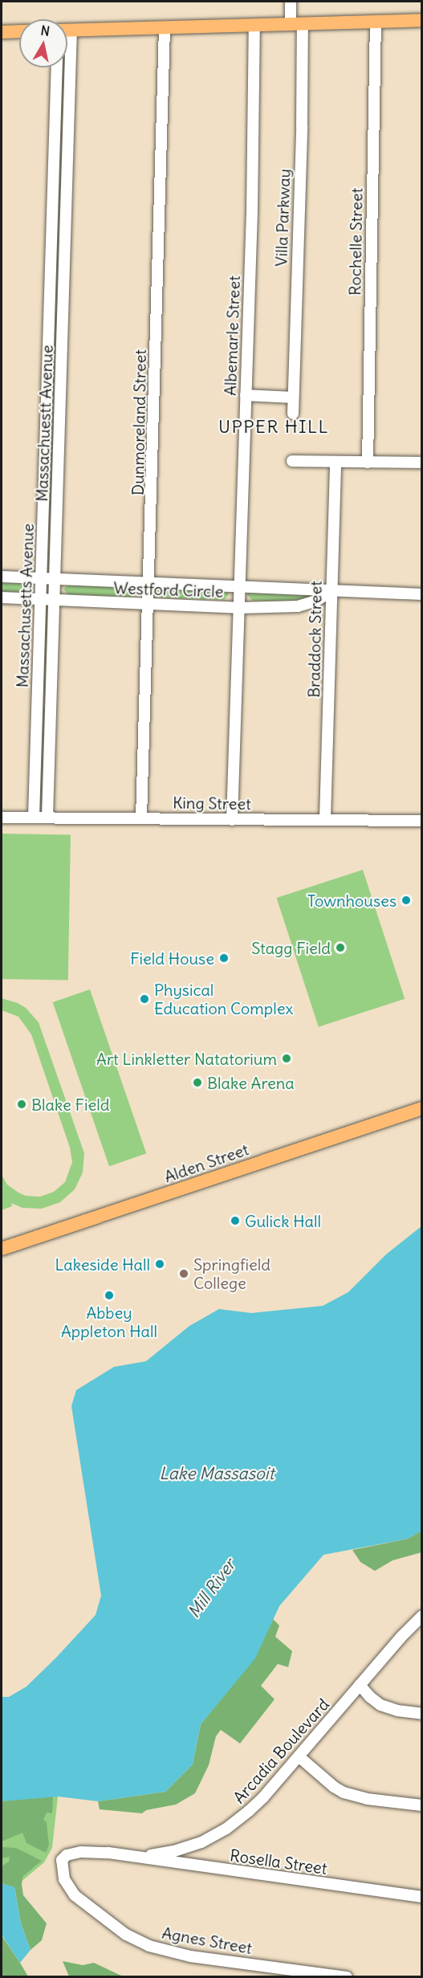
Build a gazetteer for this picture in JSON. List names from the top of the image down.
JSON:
{
  "streets": {
    "main road": ["Alden Street"],
    "street": [
      "Villa Parkway",
      "Rochelle Street",
      "Albemarle Street",
      "Dunmoreland Street",
      "Massachuestt Avenue",
      "Westford Circle",
      "Massachusetts Avenue",
      "Braddock Street",
      "King Street",
      "Arcadia Boulevard",
      "Rosella Street",
      "Agnes Street"
    ]
  },
  "crossings": [
    ["Albemarle Street", "Westford Circle"],
    ["Albemarle Street", "King Street"],
    ["Dunmoreland Street", "Westford Circle"],
    ["Dunmoreland Street", "King Street"],
    ["Massachuestt Avenue", "Westford Circle"],
    ["Massachuestt Avenue", "Massachusetts Avenue"],
    ["Massachuestt Avenue", "King Street"],
    ["Westford Circle", "Massachusetts Avenue"],
    ["Westford Circle", "Braddock Street"],
    ["Massachusetts Avenue", "King Street"],
    ["Braddock Street", "King Street"],
    ["Arcadia Boulevard", "Rosella Street"],
    ["Arcadia Boulevard", "Agnes Street"],
    ["Rosella Street", "Agnes Street"]
  ],
  "districts": ["UPPER HILL"],
  "water": ["Lake Massasoit", "Mill River"],
  "places": [
    "Townhouses",
    "Stagg Field",
    "Field House",
    "Physical Education Complex",
    "Art Linkletter Natatorium",
    "Blake Arena",
    "Blake Field",
    "Gulick Hall",
    "Lakeside Hall",
    "Springfield College",
    "Abbey Appleton Hall"
  ],
  "north": "top"
}
